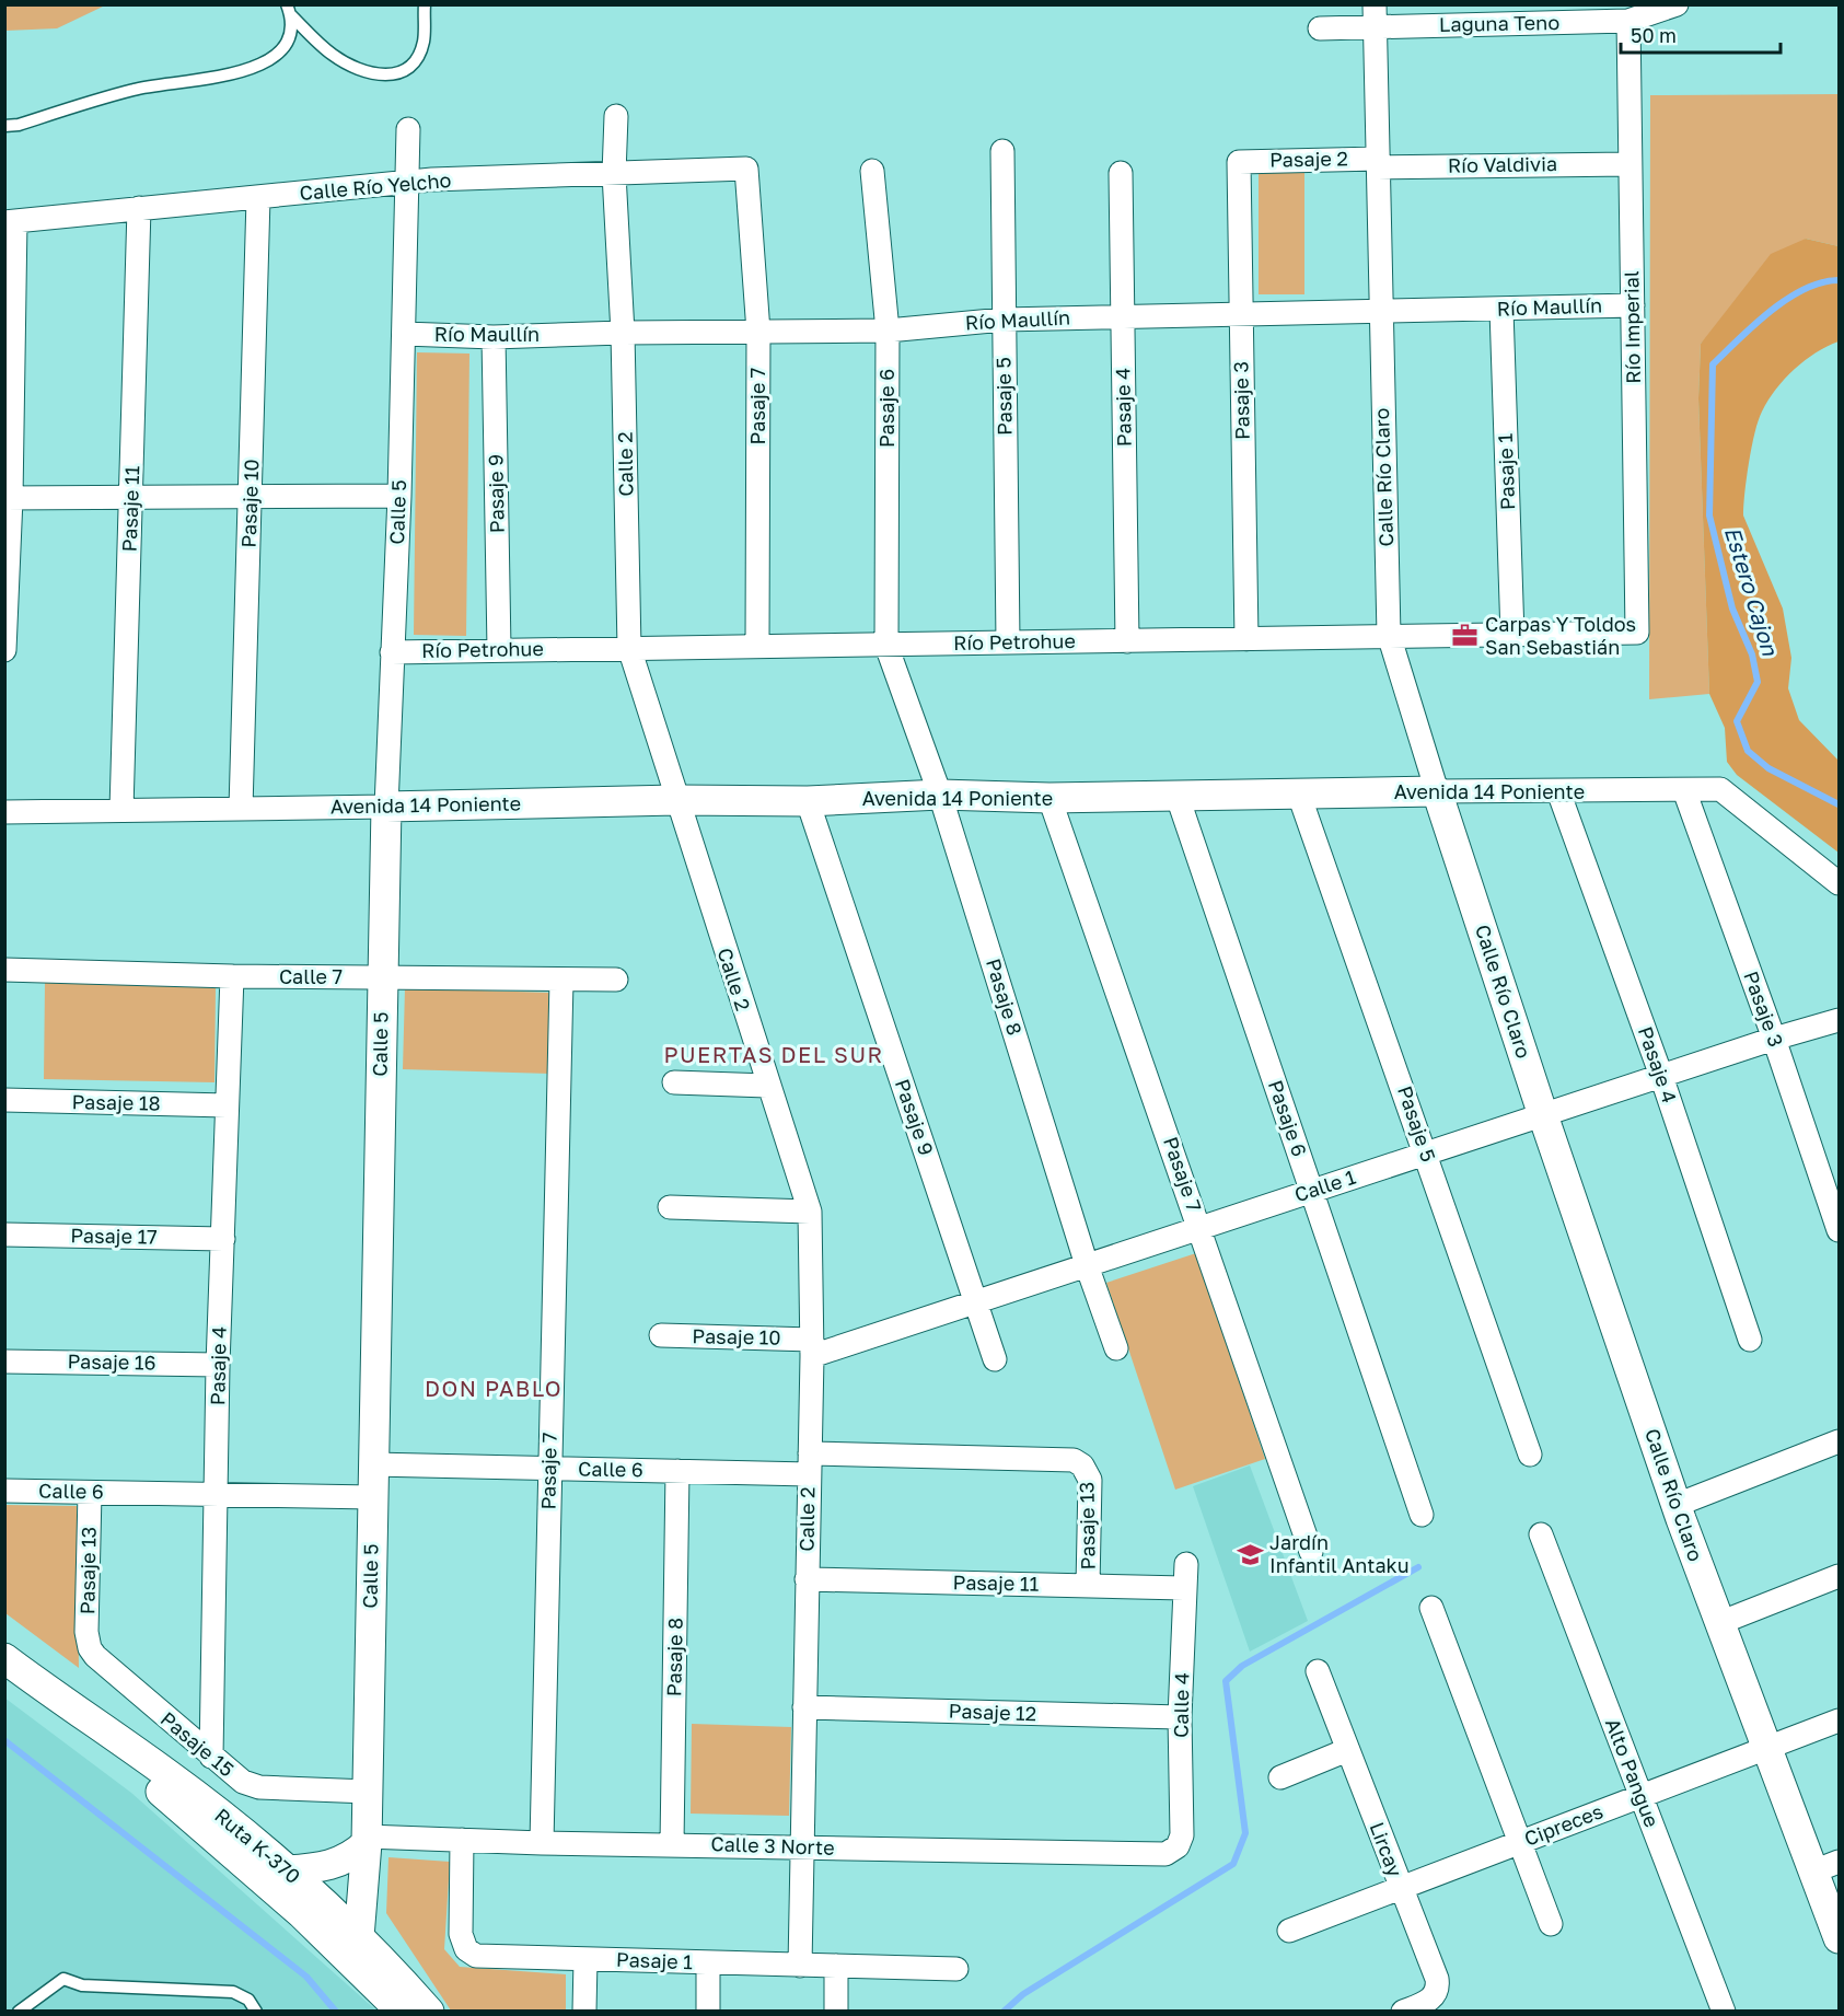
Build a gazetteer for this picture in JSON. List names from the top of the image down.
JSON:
{
  "streets": {
    "street": [
      "Laguna Teno",
      "Pasaje 2",
      "Río Valdivia",
      "Calle Río Yelcho",
      "Río Maullín",
      "Río Imperial",
      "Pasaje 5",
      "Pasaje 3",
      "Pasaje 7",
      "Pasaje 4",
      "Pasaje 6",
      "Calle 2",
      "Pasaje 1",
      "Calle Río Claro",
      "Pasaje 9",
      "Pasaje 10",
      "Pasaje 11",
      "Calle 5",
      "Río Petrohue",
      "Avenida 14 Poniente",
      "Calle 7",
      "Pasaje 8",
      "Pasaje 18",
      "Calle 1",
      "Pasaje 17",
      "Pasaje 16",
      "Calle 6",
      "Pasaje 13",
      "Calle 4",
      "Pasaje 12",
      "Pasaje 15",
      "Alto Pangue",
      "Cipreces",
      "Ruta K-370",
      "Calle 3 Norte",
      "Lircay"
    ]
  },
  "crossings": [
    ["Laguna Teno", "Río Imperial"],
    ["Laguna Teno", "Calle Río Claro"],
    ["Pasaje 2", "Río Valdivia"],
    ["Pasaje 2", "Pasaje 3"],
    ["Pasaje 2", "Calle Río Claro"],
    ["Río Valdivia", "Río Imperial"],
    ["Río Valdivia", "Calle Río Claro"],
    ["Calle Río Yelcho", "Pasaje 7"],
    ["Calle Río Yelcho", "Calle 2"],
    ["Calle Río Yelcho", "Pasaje 10"],
    ["Calle Río Yelcho", "Pasaje 11"],
    ["Calle Río Yelcho", "Calle 5"],
    ["Río Maullín", "Río Imperial"],
    ["Río Maullín", "Pasaje 5"],
    ["Río Maullín", "Pasaje 3"],
    ["Río Maullín", "Pasaje 7"],
    ["Río Maullín", "Pasaje 4"],
    ["Río Maullín", "Pasaje 6"],
    ["Río Maullín", "Calle 2"],
    ["Río Maullín", "Pasaje 1"],
    ["Río Maullín", "Calle Río Claro"],
    ["Río Maullín", "Pasaje 9"],
    ["Río Maullín", "Calle 5"],
    ["Río Imperial", "Río Petrohue"],
    ["Pasaje 5", "Río Petrohue"],
    ["Pasaje 5", "Avenida 14 Poniente"],
    ["Pasaje 5", "Calle 1"],
    ["Pasaje 3", "Río Petrohue"],
    ["Pasaje 3", "Avenida 14 Poniente"],
    ["Pasaje 3", "Calle 1"],
    ["Pasaje 7", "Río Petrohue"],
    ["Pasaje 7", "Avenida 14 Poniente"],
    ["Pasaje 7", "Calle 7"],
    ["Pasaje 7", "Calle 1"],
    ["Pasaje 7", "Calle 6"],
    ["Pasaje 7", "Calle 3 Norte"],
    ["Pasaje 4", "Río Petrohue"],
    ["Pasaje 4", "Avenida 14 Poniente"],
    ["Pasaje 4", "Calle 7"],
    ["Pasaje 4", "Pasaje 18"],
    ["Pasaje 4", "Calle 1"],
    ["Pasaje 4", "Pasaje 17"],
    ["Pasaje 4", "Pasaje 16"],
    ["Pasaje 4", "Calle 6"],
    ["Pasaje 4", "Pasaje 15"],
    ["Pasaje 6", "Río Petrohue"],
    ["Pasaje 6", "Avenida 14 Poniente"],
    ["Pasaje 6", "Pasaje 8"],
    ["Pasaje 6", "Calle 1"],
    ["Calle 2", "Pasaje 1"],
    ["Calle 2", "Pasaje 10"],
    ["Calle 2", "Pasaje 11"],
    ["Calle 2", "Río Petrohue"],
    ["Calle 2", "Avenida 14 Poniente"],
    ["Calle 2", "Calle 1"],
    ["Calle 2", "Calle 6"],
    ["Calle 2", "Pasaje 12"],
    ["Calle 2", "Calle 3 Norte"],
    ["Pasaje 1", "Río Petrohue"],
    ["Pasaje 1", "Calle 3 Norte"],
    ["Calle Río Claro", "Río Petrohue"],
    ["Calle Río Claro", "Avenida 14 Poniente"],
    ["Calle Río Claro", "Calle 1"],
    ["Calle Río Claro", "Cipreces"],
    ["Pasaje 9", "Río Petrohue"],
    ["Pasaje 9", "Avenida 14 Poniente"],
    ["Pasaje 9", "Calle 1"],
    ["Pasaje 10", "Avenida 14 Poniente"],
    ["Pasaje 10", "Calle 1"],
    ["Pasaje 11", "Avenida 14 Poniente"],
    ["Pasaje 11", "Pasaje 13"],
    ["Pasaje 11", "Calle 4"],
    ["Calle 5", "Río Petrohue"],
    ["Calle 5", "Avenida 14 Poniente"],
    ["Calle 5", "Calle 7"],
    ["Calle 5", "Calle 6"],
    ["Calle 5", "Pasaje 15"],
    ["Calle 5", "Ruta K-370"],
    ["Calle 5", "Calle 3 Norte"],
    ["Río Petrohue", "Pasaje 8"],
    ["Avenida 14 Poniente", "Pasaje 8"],
    ["Pasaje 8", "Calle 1"],
    ["Pasaje 8", "Calle 6"],
    ["Pasaje 8", "Calle 3 Norte"],
    ["Calle 6", "Pasaje 13"],
    ["Pasaje 13", "Pasaje 15"],
    ["Calle 4", "Pasaje 12"],
    ["Calle 4", "Calle 3 Norte"],
    ["Alto Pangue", "Cipreces"],
    ["Cipreces", "Lircay"]
  ],
  "districts": ["PUERTAS DEL SUR", "DON PABLO"],
  "water": ["Estero Cajon"],
  "places": {
    "office": ["Carpas Y Toldos San Sebastián"],
    "school or university": ["Jardín Infantil Antaku"]
  },
  "scale_bar": "50 m"
}
